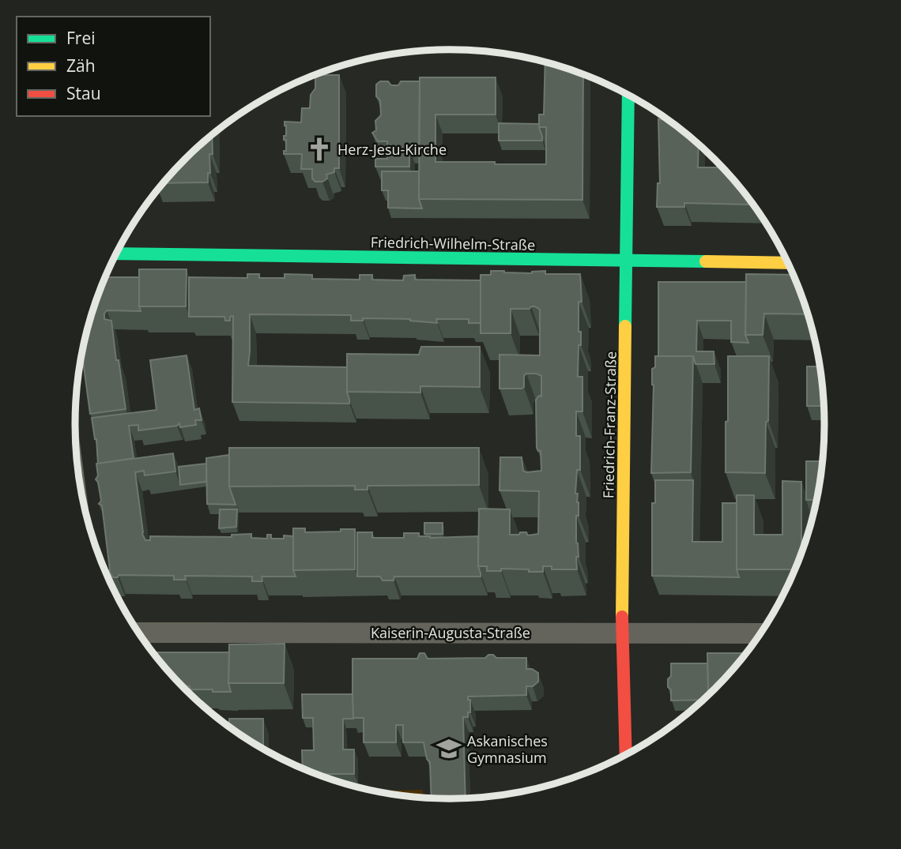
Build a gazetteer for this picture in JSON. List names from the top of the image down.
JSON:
{
  "streets": {
    "street": ["Friedrich-Wilhelm-Straße", "Friedrich-Franz-Straße", "Kaiserin-Augusta-Straße"]
  },
  "crossings": [
    ["Friedrich-Wilhelm-Straße", "Friedrich-Franz-Straße"],
    ["Friedrich-Franz-Straße", "Kaiserin-Augusta-Straße"]
  ],
  "places": {
    "church": ["Herz-Jesu-Kirche"],
    "school or university": ["Askanisches Gymnasium"]
  },
  "legend": ["Frei", "Zäh", "Stau"]
}
